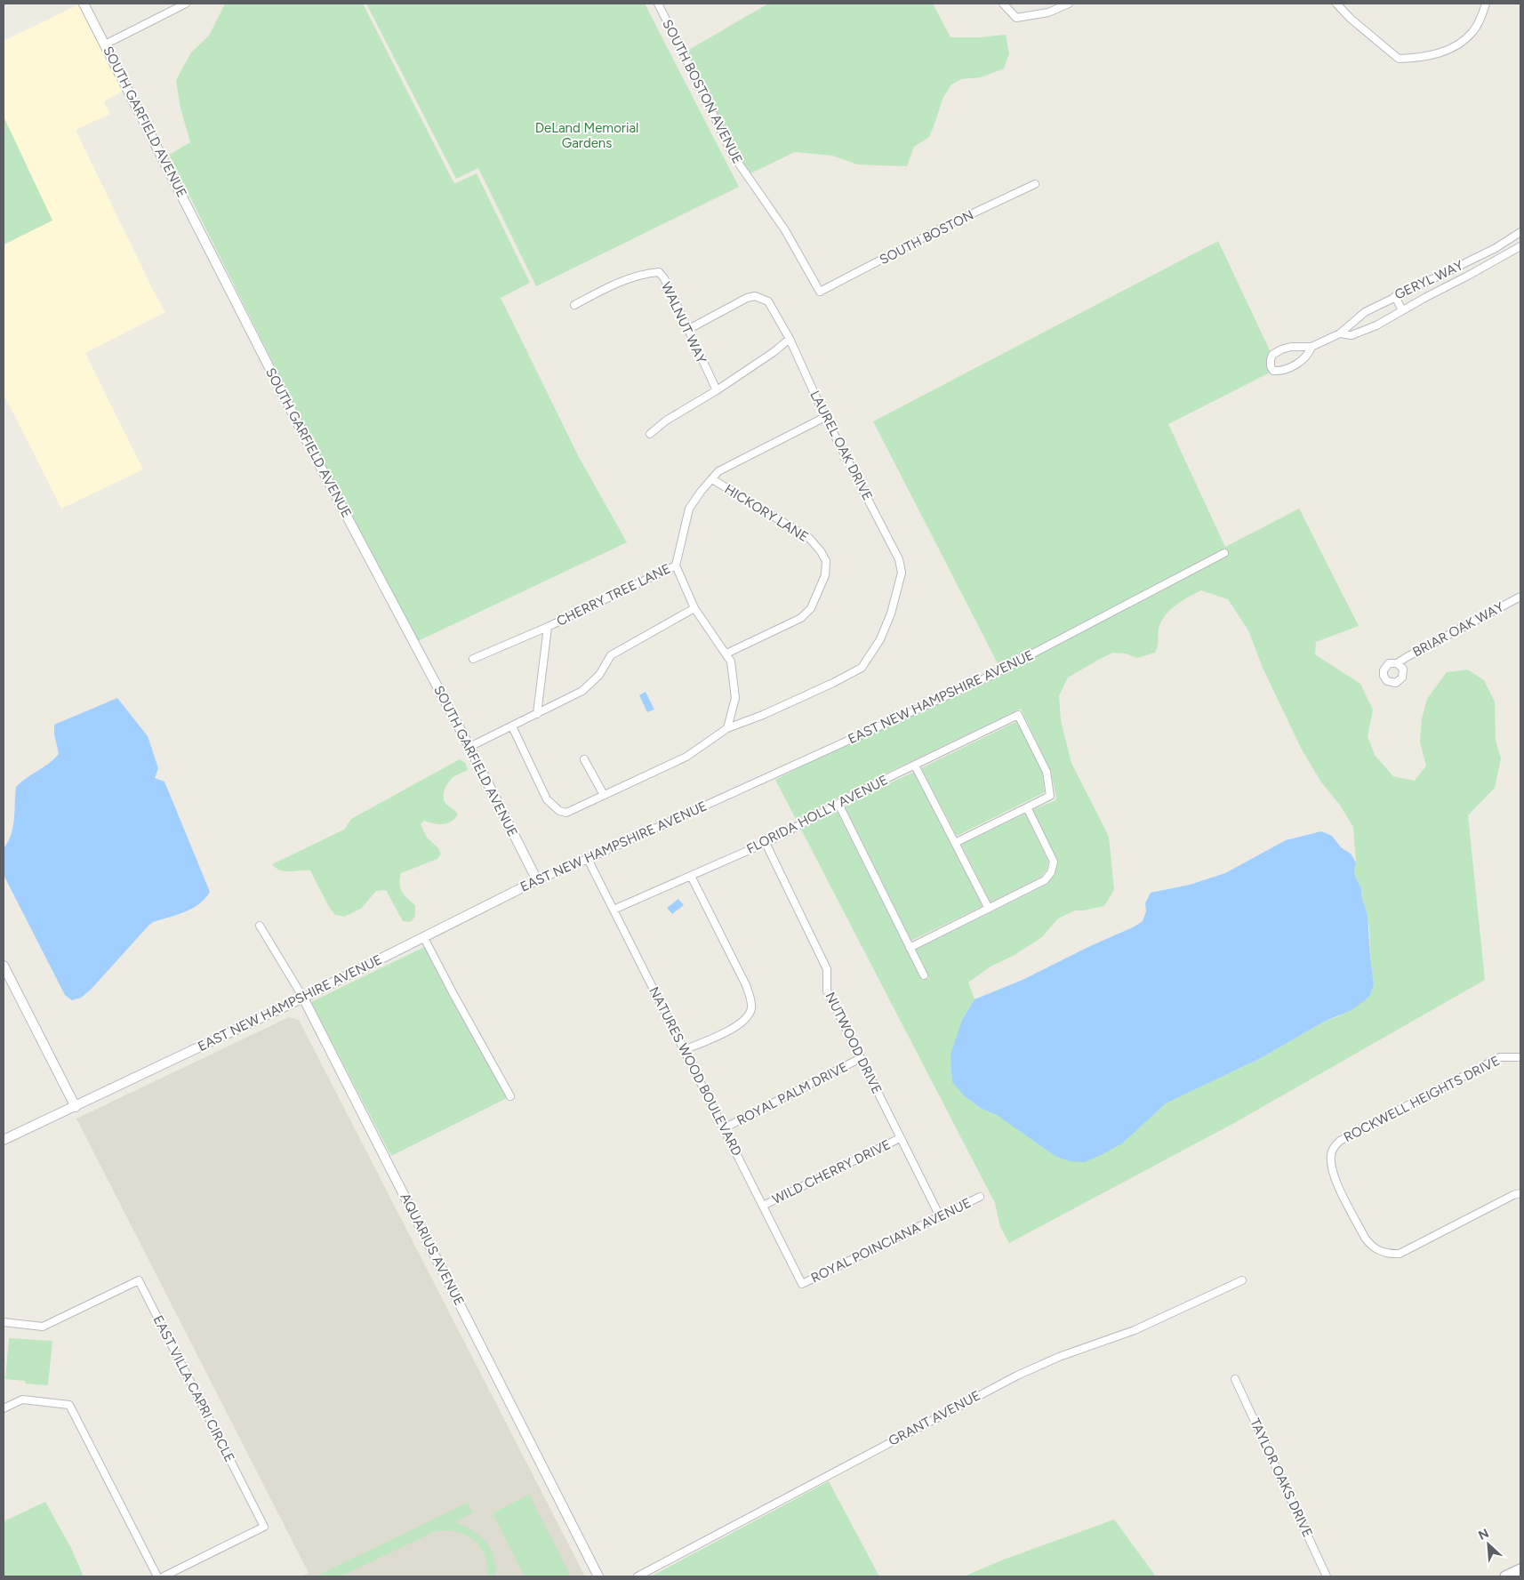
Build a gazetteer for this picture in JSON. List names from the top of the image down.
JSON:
{
  "streets": {
    "street": [
      "SOUTH BOSTON AVENUE",
      "SOUTH GARFIELD AVENUE",
      "SOUTH BOSTON",
      "GERYL WAY",
      "WALNUT WAY",
      "LAUREL OAK DRIVE",
      "HICKORY LANE",
      "CHERRY TREE LANE",
      "BRIAR OAK WAY",
      "EAST NEW HAMPSHIRE AVENUE",
      "FLORIDA HOLLY AVENUE",
      "NUTWOOD DRIVE",
      "NATURES WOOD BOULEVARD",
      "ROYAL PALM DRIVE",
      "ROCKWELL HEIGHTS DRIVE",
      "WILD CHERRY DRIVE",
      "ROYAL POINCIANA AVENUE",
      "AQUARIUS AVENUE",
      "EAST VILLA CAPRI CIRCLE",
      "GRANT AVENUE",
      "TAYLOR OAKS DRIVE"
    ]
  },
  "crossings": [
    ["SOUTH BOSTON AVENUE", "SOUTH BOSTON"],
    ["SOUTH GARFIELD AVENUE", "EAST NEW HAMPSHIRE AVENUE"],
    ["WALNUT WAY", "LAUREL OAK DRIVE"],
    ["LAUREL OAK DRIVE", "CHERRY TREE LANE"],
    ["HICKORY LANE", "CHERRY TREE LANE"],
    ["EAST NEW HAMPSHIRE AVENUE", "NATURES WOOD BOULEVARD"],
    ["EAST NEW HAMPSHIRE AVENUE", "AQUARIUS AVENUE"],
    ["FLORIDA HOLLY AVENUE", "NUTWOOD DRIVE"],
    ["FLORIDA HOLLY AVENUE", "NATURES WOOD BOULEVARD"],
    ["NUTWOOD DRIVE", "ROYAL PALM DRIVE"],
    ["NUTWOOD DRIVE", "WILD CHERRY DRIVE"],
    ["NUTWOOD DRIVE", "ROYAL POINCIANA AVENUE"],
    ["NATURES WOOD BOULEVARD", "ROYAL PALM DRIVE"],
    ["NATURES WOOD BOULEVARD", "WILD CHERRY DRIVE"],
    ["NATURES WOOD BOULEVARD", "ROYAL POINCIANA AVENUE"]
  ],
  "parks": ["DeLand Memorial Gardens"],
  "north": "top left"
}
